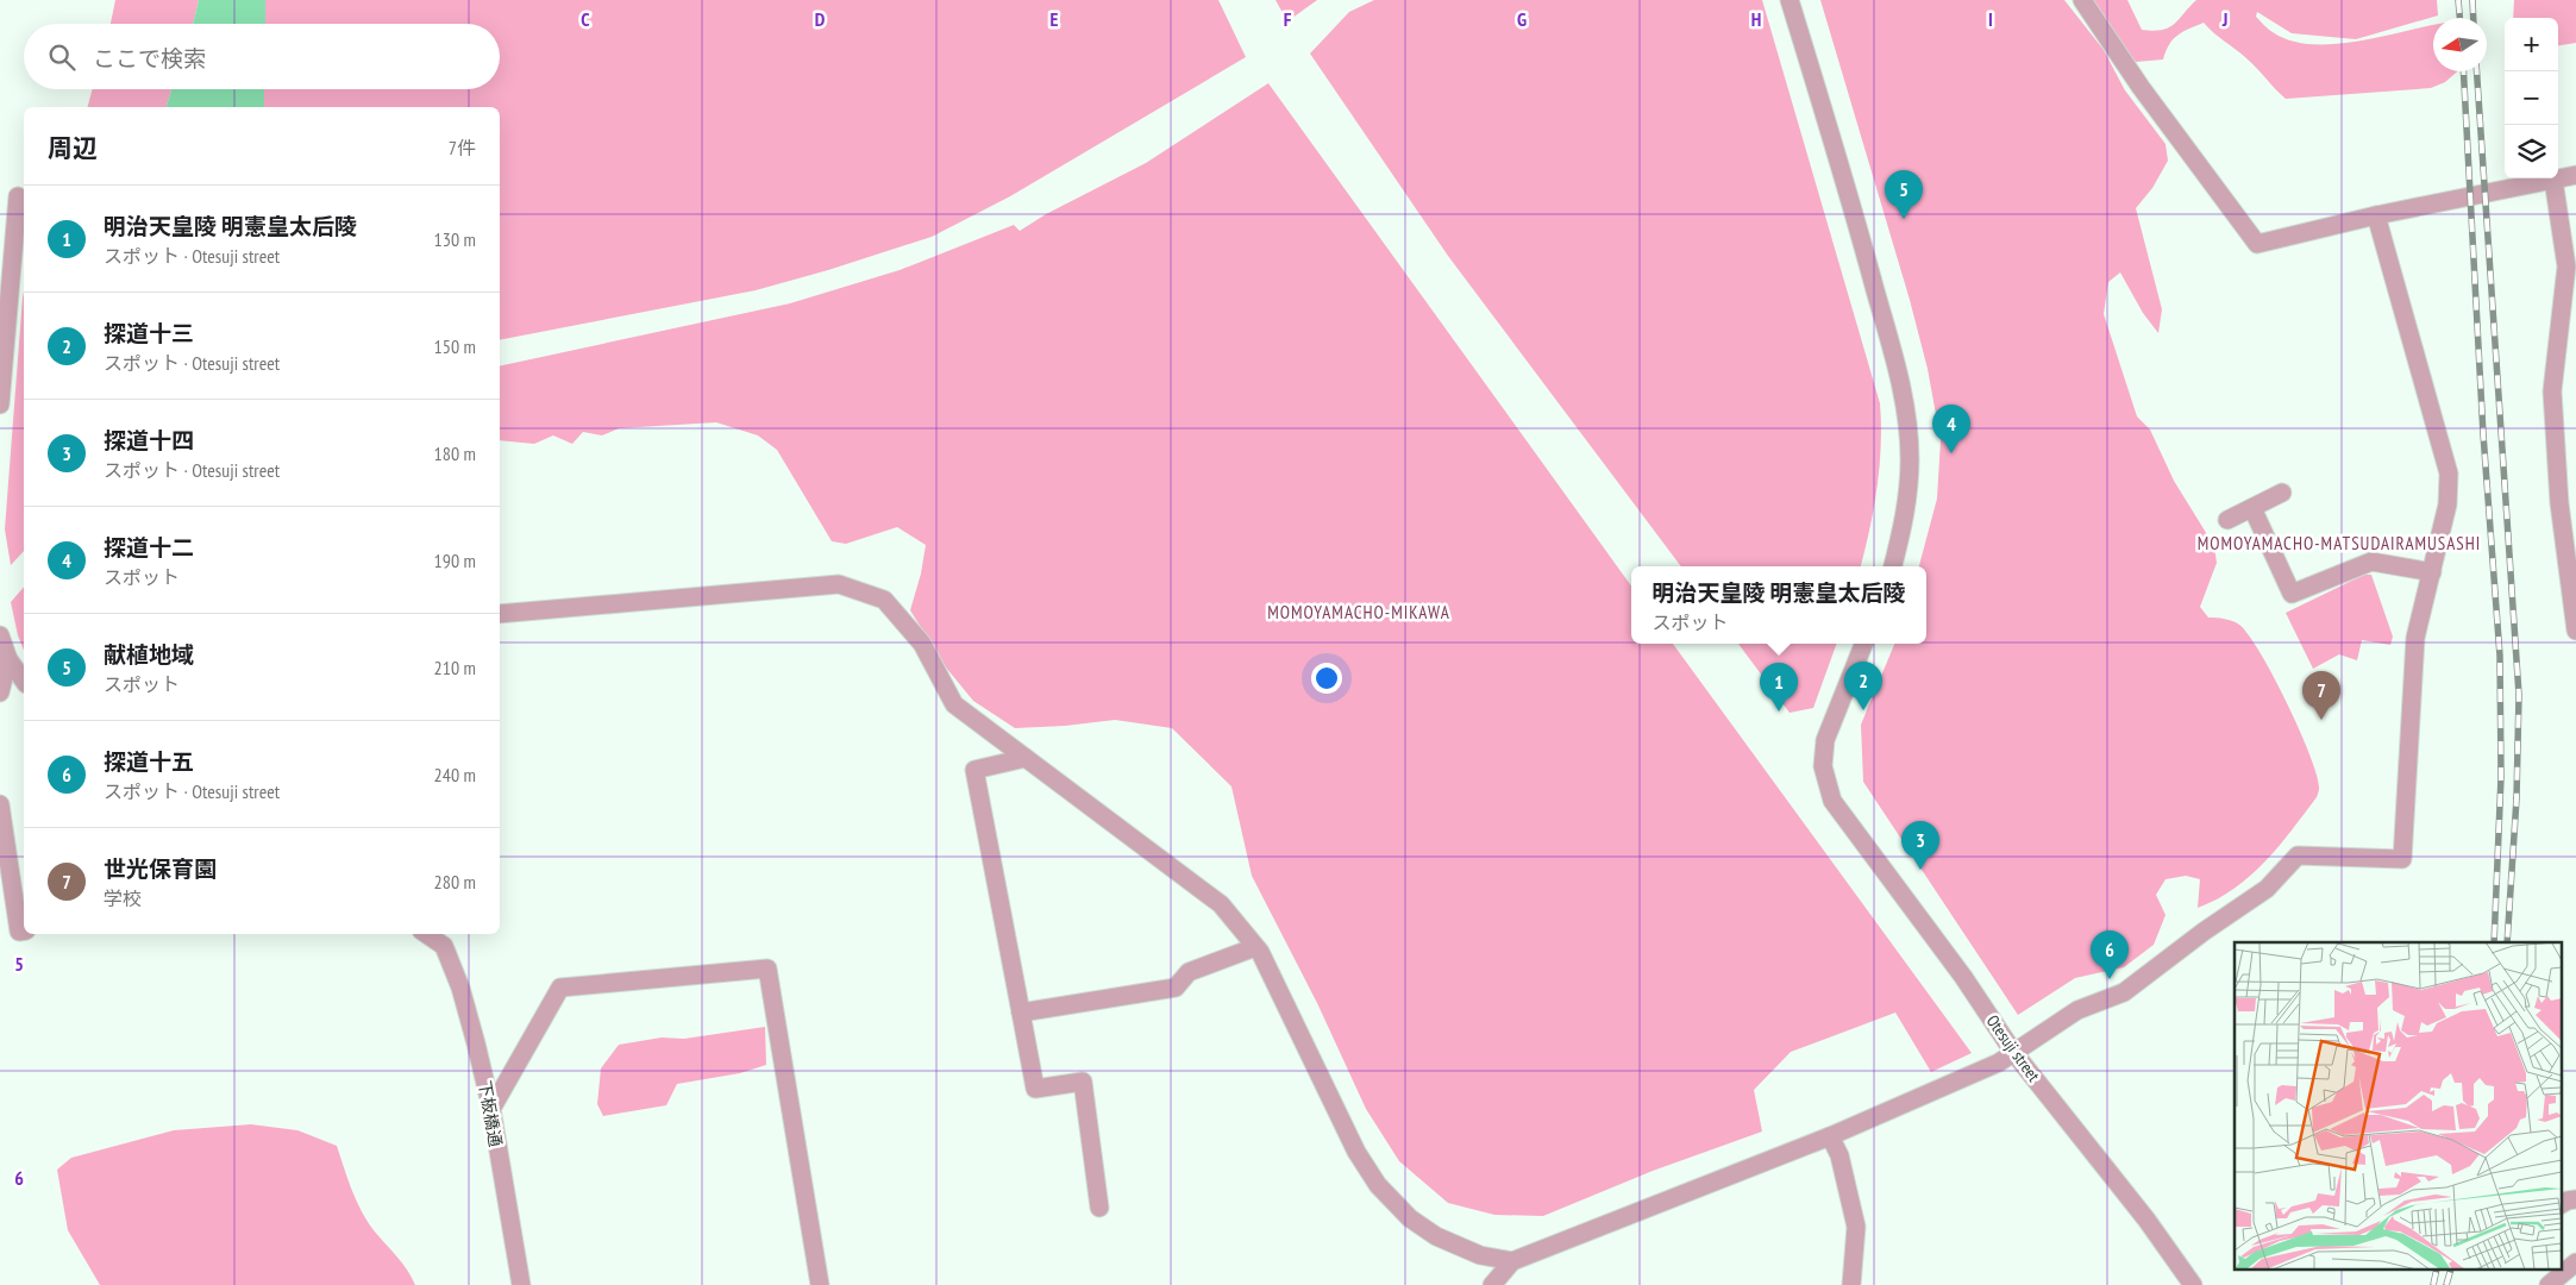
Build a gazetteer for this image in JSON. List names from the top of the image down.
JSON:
{
  "streets": {
    "street": ["Otesuji street", "下板橋通"]
  },
  "districts": ["MOMOYAMACHO-MATSUDAIRAMUSASHI", "MOMOYAMACHO-MIKAWA"],
  "north": "left",
  "page": {
    "map_buttons": ["+", "−"],
    "search": "ここで検索",
    "heading": ["周辺", "7件"],
    "pins": [
      "5",
      "4",
      "2",
      "1",
      "7",
      "3",
      "6"
    ],
    "list": [
      {
        "mark": "1",
        "name": "明治天皇陵 明憲皇太后陵",
        "note": "スポット · Otesuji street",
        "value": "130 m"
      },
      {
        "mark": "2",
        "name": "探道十三",
        "note": "スポット · Otesuji street",
        "value": "150 m"
      },
      {
        "mark": "3",
        "name": "探道十四",
        "note": "スポット · Otesuji street",
        "value": "180 m"
      },
      {
        "mark": "4",
        "name": "探道十二",
        "note": "スポット",
        "value": "190 m"
      },
      {
        "mark": "5",
        "name": "献植地域",
        "note": "スポット",
        "value": "210 m"
      },
      {
        "mark": "6",
        "name": "探道十五",
        "note": "スポット · Otesuji street",
        "value": "240 m"
      },
      {
        "mark": "7",
        "name": "世光保育園",
        "note": "学校",
        "value": "280 m"
      }
    ],
    "popup": ["明治天皇陵 明憲皇太后陵", "スポット"]
  },
  "grid": {
    "columns": [
      "C",
      "D",
      "E",
      "F",
      "G",
      "H",
      "I",
      "J"
    ],
    "rows": ["5", "6"]
  }
}
